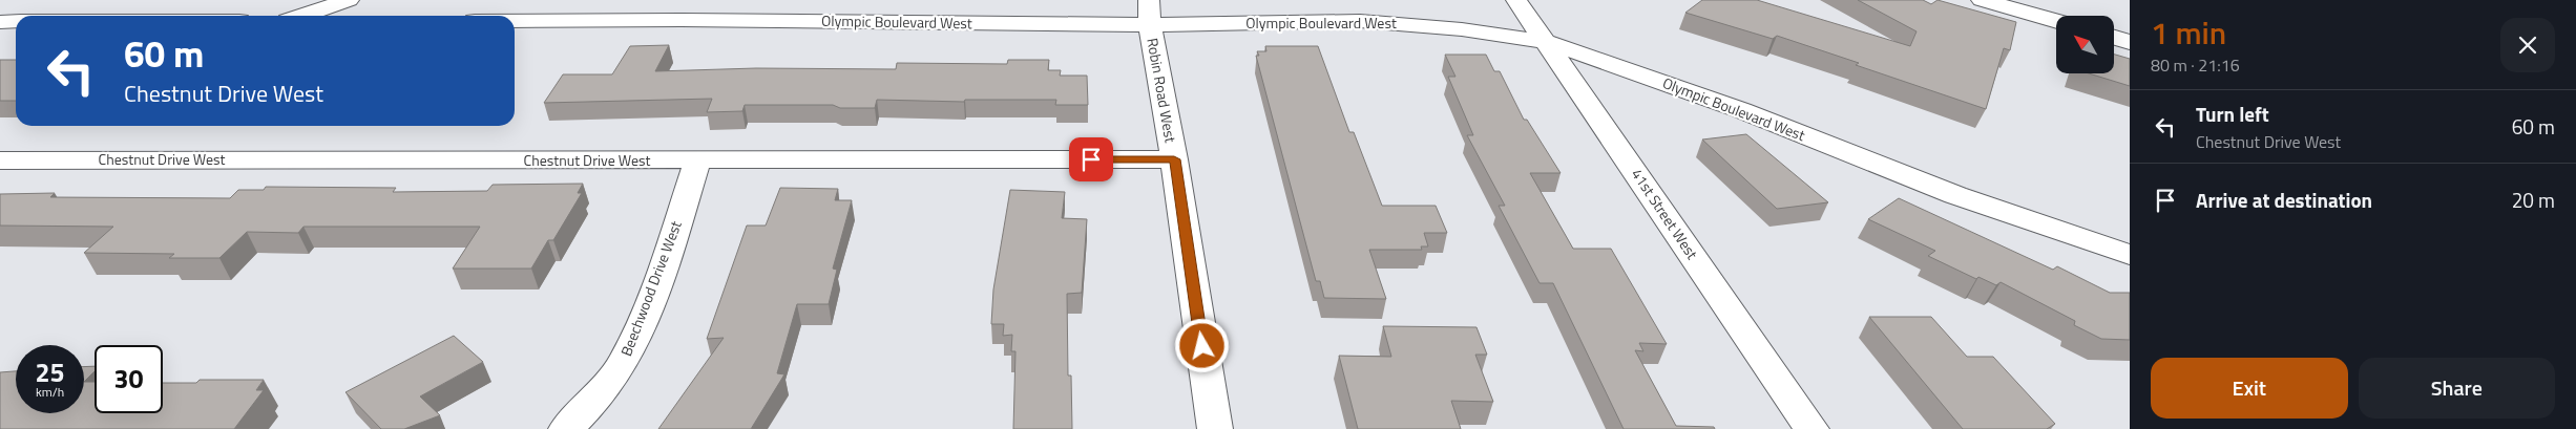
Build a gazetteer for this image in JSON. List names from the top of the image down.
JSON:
{
  "streets": {
    "street": [
      "Olympic Boulevard West",
      "Robin Road West",
      "Chestnut Drive West",
      "41st Street West",
      "Beechwood Drive West"
    ]
  },
  "crossings": [
    ["Olympic Boulevard West", "Robin Road West"],
    ["Olympic Boulevard West", "41st Street West"],
    ["Robin Road West", "Chestnut Drive West"],
    ["Chestnut Drive West", "Beechwood Drive West"]
  ],
  "north": "top left",
  "page": {
    "heading": ["1 min", "80 m · 21:16"],
    "turn": ["60 m", "Chestnut Drive West"],
    "list": [
      {
        "name": "Turn left",
        "note": "Chestnut Drive West",
        "value": "60 m"
      },
      {
        "name": "Arrive at destination",
        "value": "20 m"
      }
    ],
    "speed": "25 km/h",
    "limit": "30",
    "buttons": ["Exit", "Share"]
  }
}
